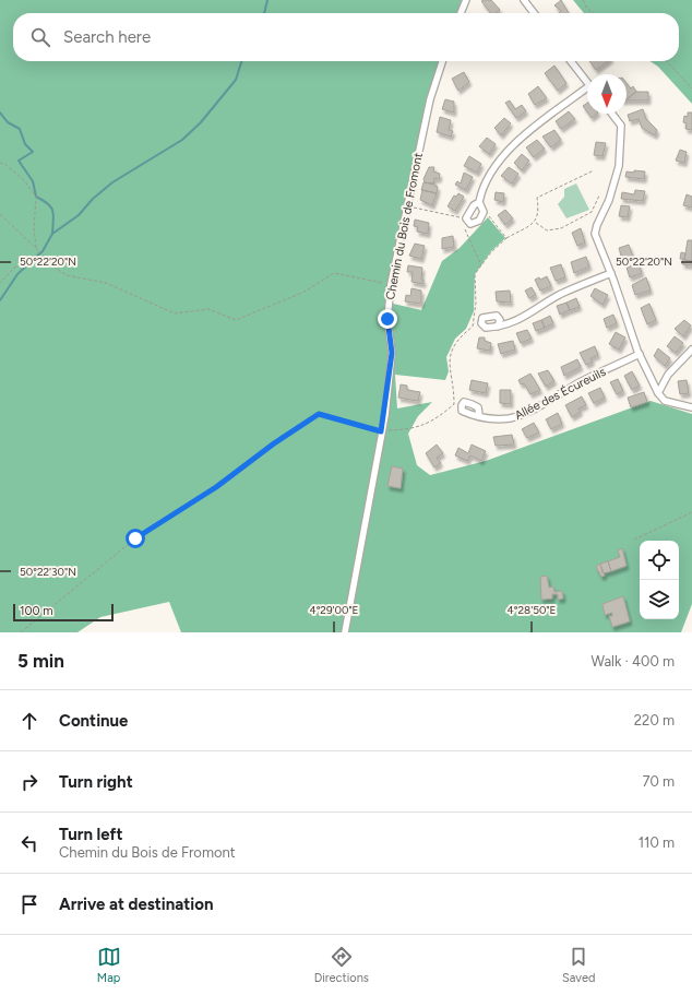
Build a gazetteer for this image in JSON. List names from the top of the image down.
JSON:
{
  "streets": {
    "street": ["Chemin du Bois de Fromont", "Allée des Écureuils"]
  },
  "scale_bar": "100 m",
  "north": "bottom",
  "page": {
    "search": "Search here",
    "scale": "100 m",
    "heading": ["5 min", "Walk · 400 m"],
    "list": [
      ["Continue", "220 m"],
      ["Turn right", "70 m"],
      ["Turn left", "Chemin du Bois de Fromont", "110 m"],
      "Arrive at destination"
    ],
    "nav": ["Map", "Directions", "Saved"]
  },
  "coordinates": [
    "50°22'20\"N",
    "50°22'30\"N",
    "4°29'00\"E",
    "4°28'50\"E"
  ]
}
